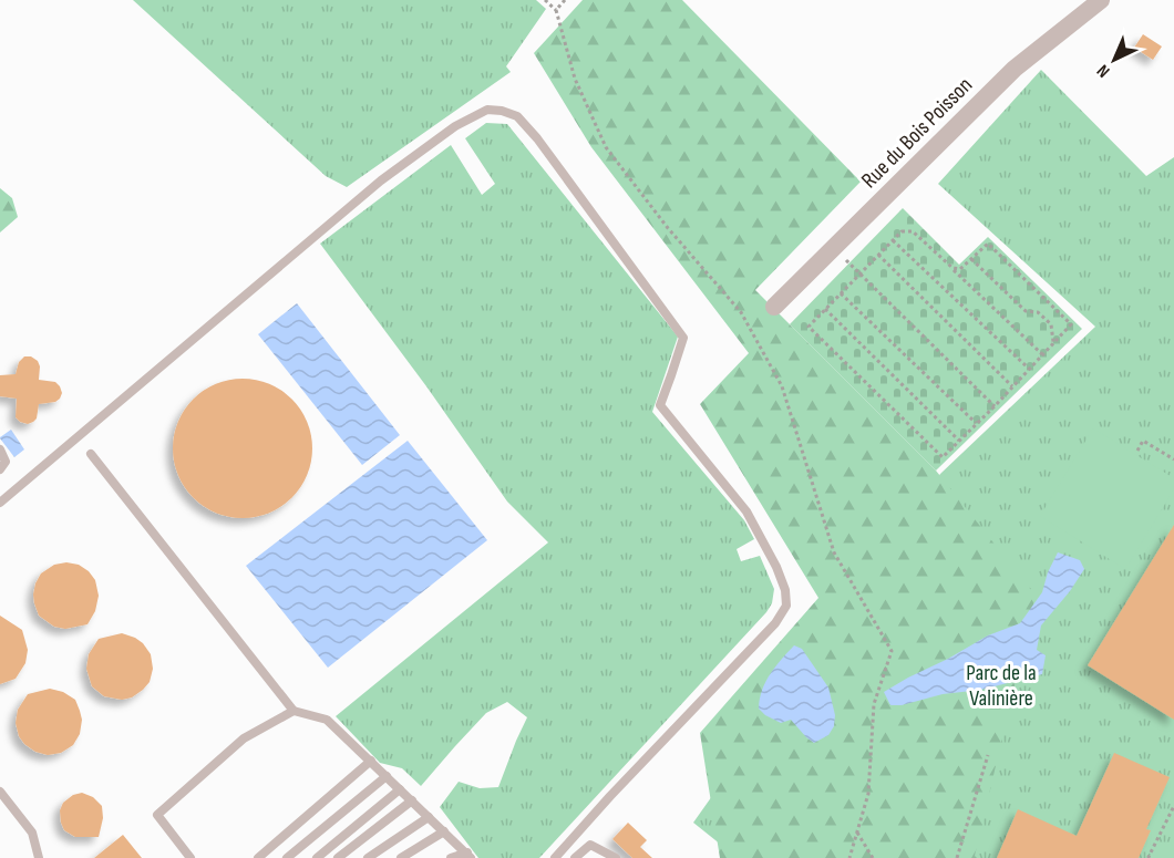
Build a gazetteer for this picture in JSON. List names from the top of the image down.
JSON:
{
  "streets": {
    "street": ["Rue du Bois Poisson"]
  },
  "parks": ["Parc de la Valinière"],
  "north": "bottom left"
}
